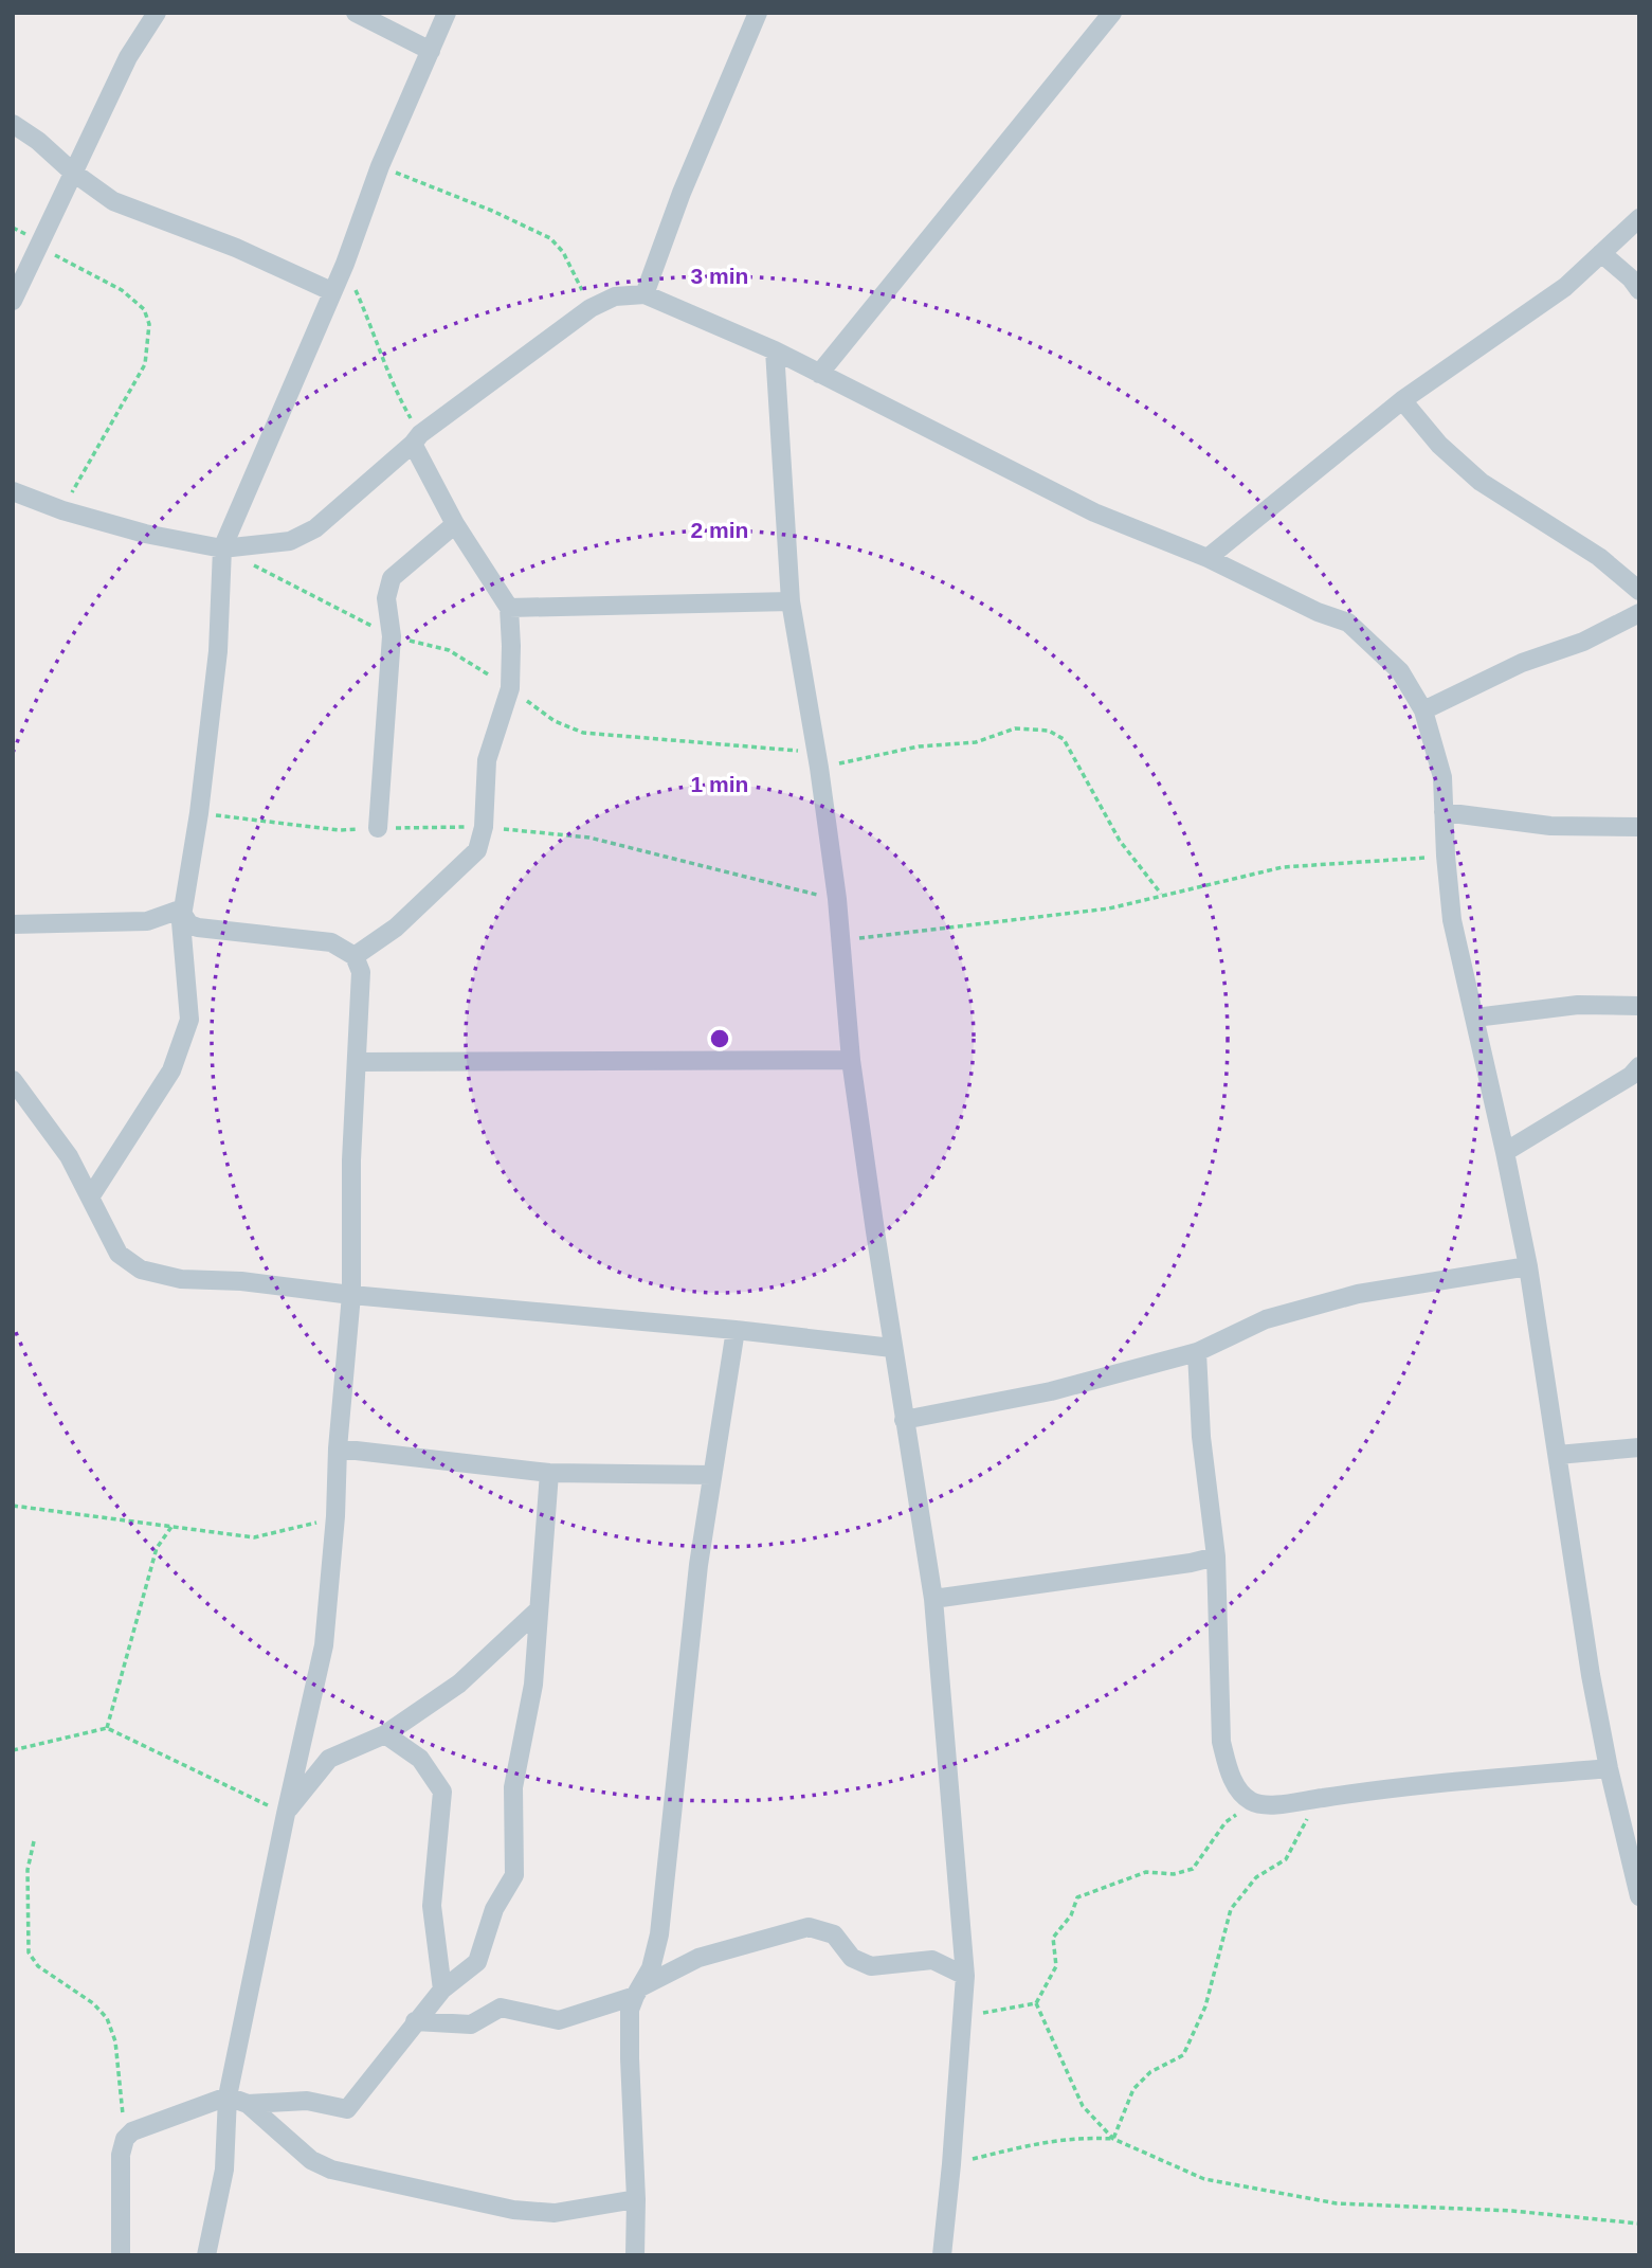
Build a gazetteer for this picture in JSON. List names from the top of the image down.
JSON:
{
  "rings": ["3 min", "2 min", "1 min"]
}
